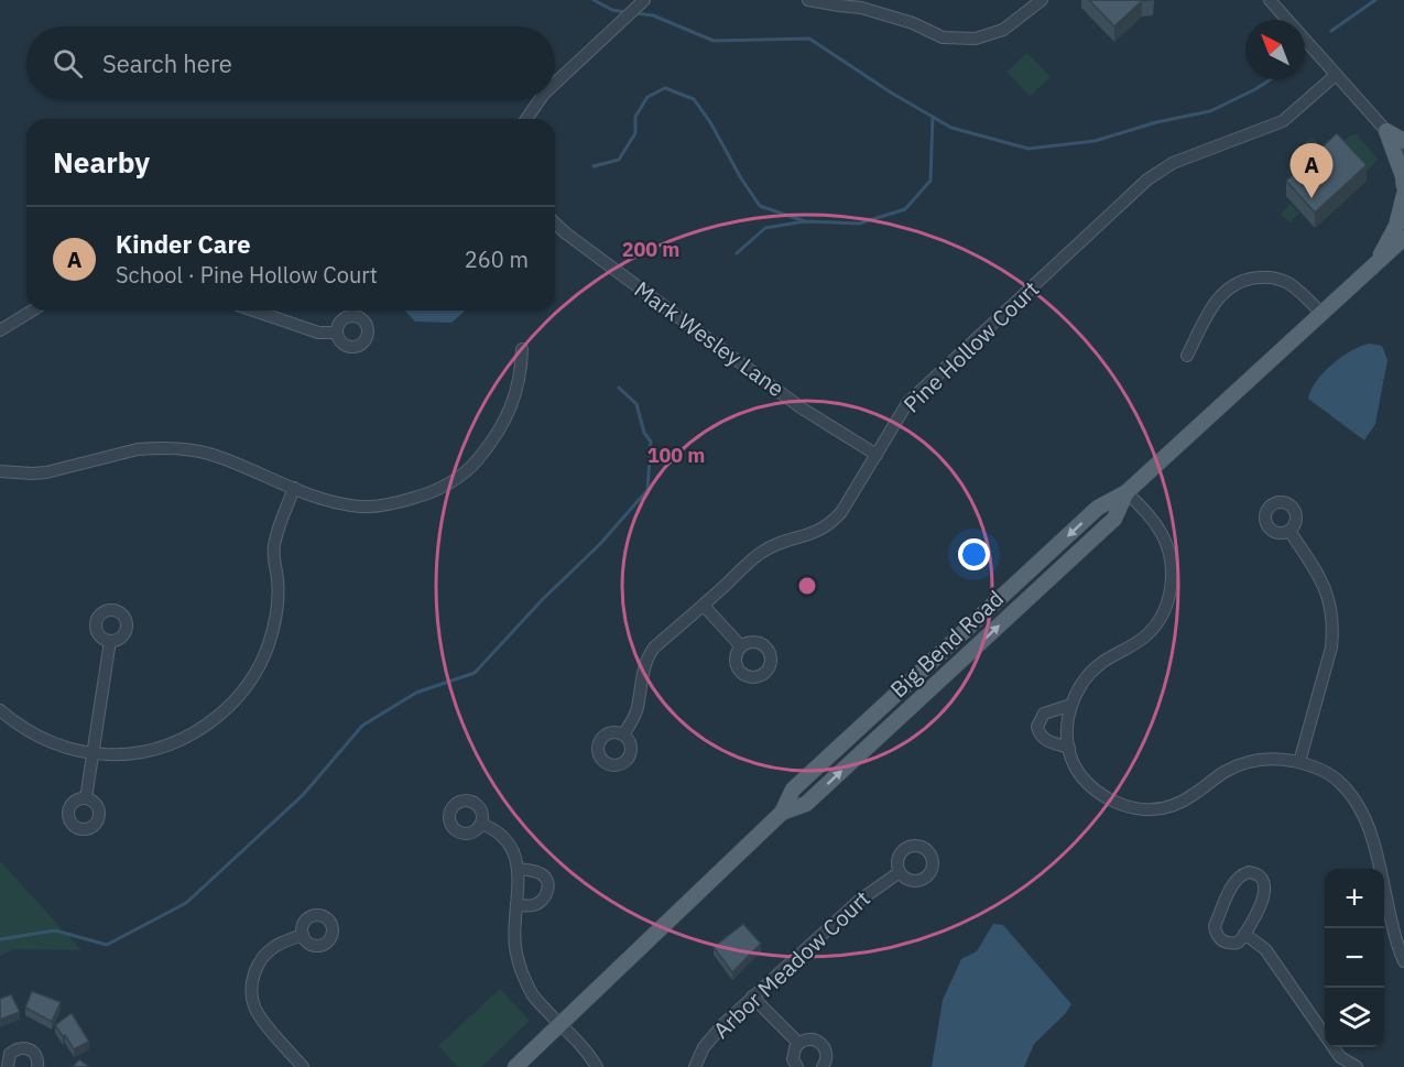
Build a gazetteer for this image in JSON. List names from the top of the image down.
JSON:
{
  "streets": {
    "main road": ["Big Bend Road"],
    "street": ["Mark Wesley Lane", "Pine Hollow Court", "Arbor Meadow Court"]
  },
  "crossings": [
    ["Mark Wesley Lane", "Pine Hollow Court"]
  ],
  "north": "top left",
  "page": {
    "search": "Search here",
    "heading": "Nearby",
    "pins": "A",
    "list": [
      {
        "mark": "A",
        "name": "Kinder Care",
        "note": "School · Pine Hollow Court",
        "value": "260 m"
      }
    ],
    "map_buttons": ["+", "−"]
  },
  "rings": ["200 m", "100 m"]
}
